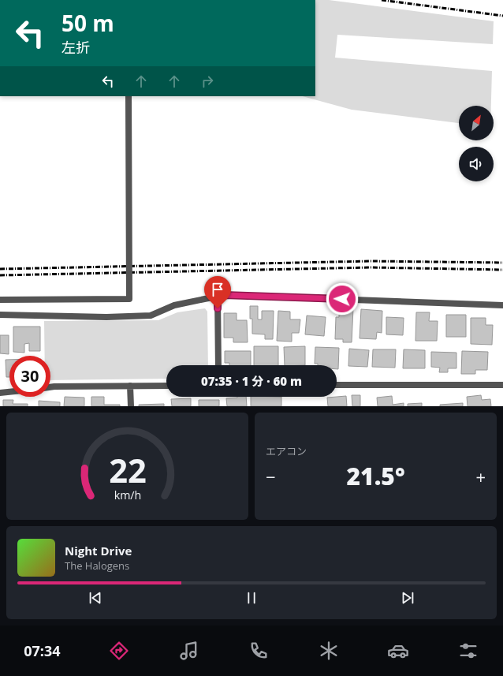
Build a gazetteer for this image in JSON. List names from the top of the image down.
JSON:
{
  "north": "top right",
  "page": {
    "turn": ["50 m", "左折"],
    "limit": "30",
    "trip": "07:35 · 1 分 · 60 m",
    "tile": "エアコン",
    "heat": ["−", "21.5°", "+"],
    "song": ["Night Drive", "The Halogens"],
    "tabs": "07:34",
    "gauge": ["22", "km/h"]
  }
}
